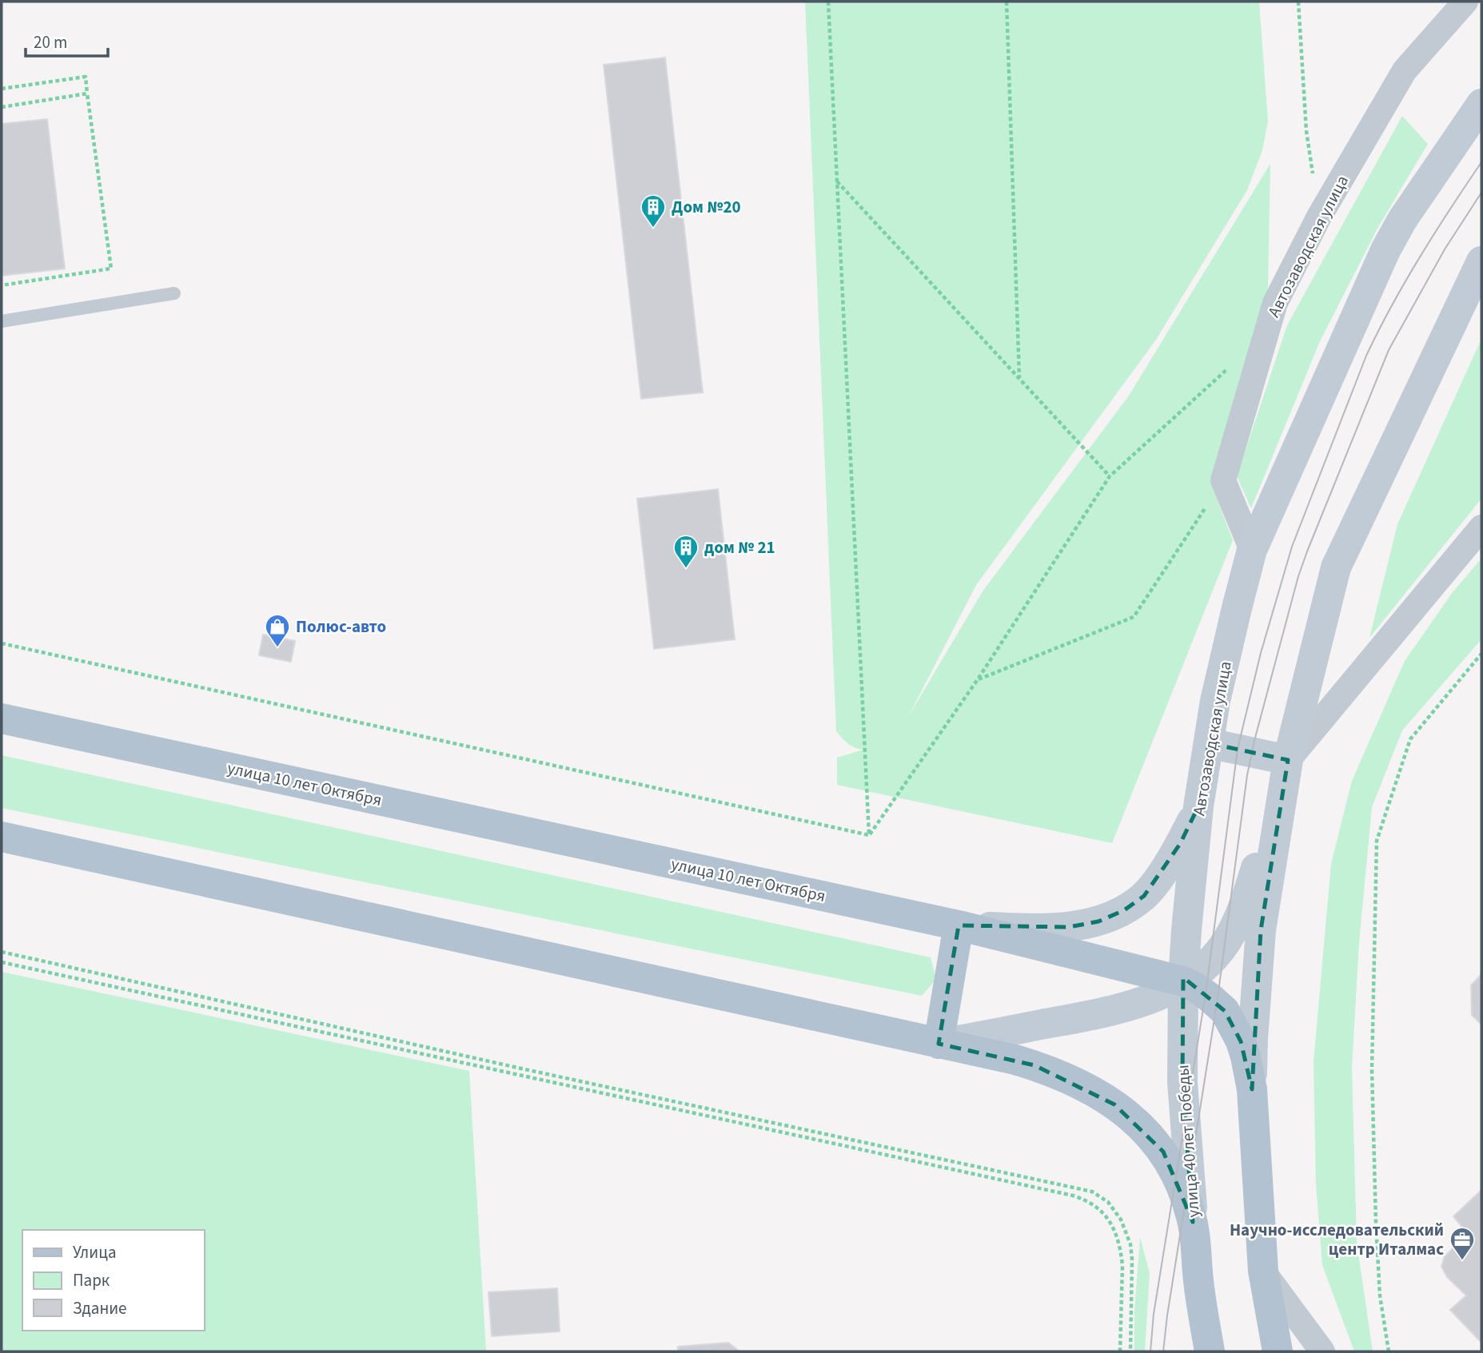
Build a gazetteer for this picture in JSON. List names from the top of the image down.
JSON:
{
  "streets": {
    "main road": ["Автозаводская улица", "улица 10 лет Октября", "улица 40 лет Победы"]
  },
  "crossings": [
    ["Автозаводская улица", "улица 40 лет Победы"],
    ["улица 10 лет Октября", "улица 40 лет Победы"]
  ],
  "places": {
    "building": ["Дом №20", "дом № 21"],
    "shop": ["Полюс-авто"],
    "office": ["Научно-исследовательский центр Италмас"]
  },
  "legend": ["Улица", "Парк", "Здание"],
  "scale_bar": "20 m"
}
